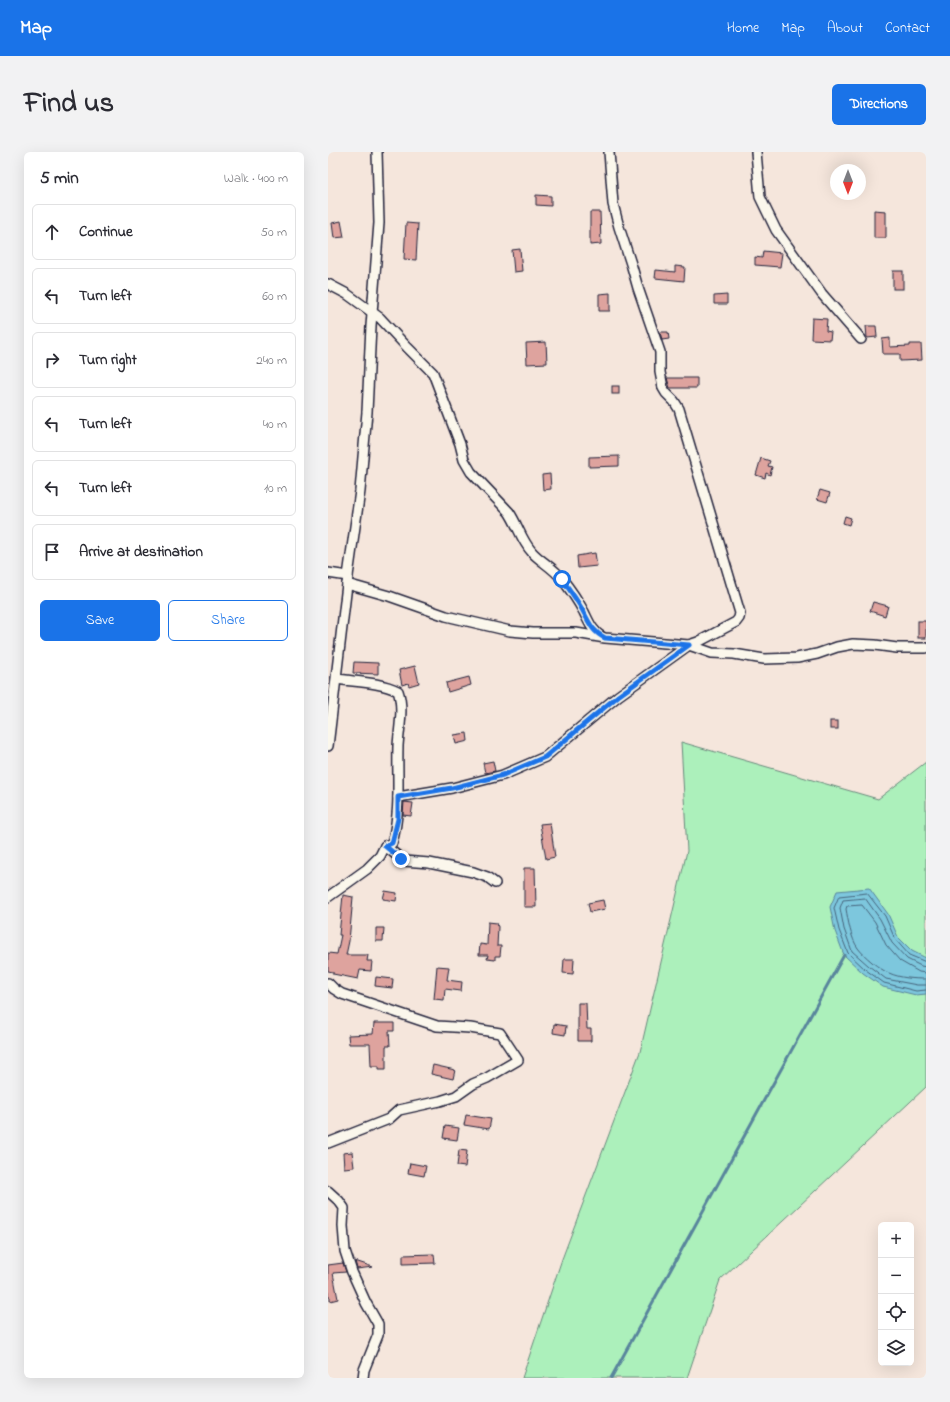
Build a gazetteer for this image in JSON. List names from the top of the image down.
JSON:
{
  "north": "bottom",
  "page": {
    "header": "Map",
    "nav": [
      "Home",
      "Map",
      "About",
      "Contact"
    ],
    "title": "Find us",
    "buttons": [
      "Directions",
      ["Save", "Share"]
    ],
    "heading": ["5 min", "Walk · 400 m"],
    "list": [
      ["Continue", "50 m"],
      ["Turn left", "60 m"],
      ["Turn right", "240 m"],
      ["Turn left", "40 m"],
      ["Turn left", "10 m"],
      "Arrive at destination"
    ],
    "map_buttons": ["+", "−"]
  }
}
